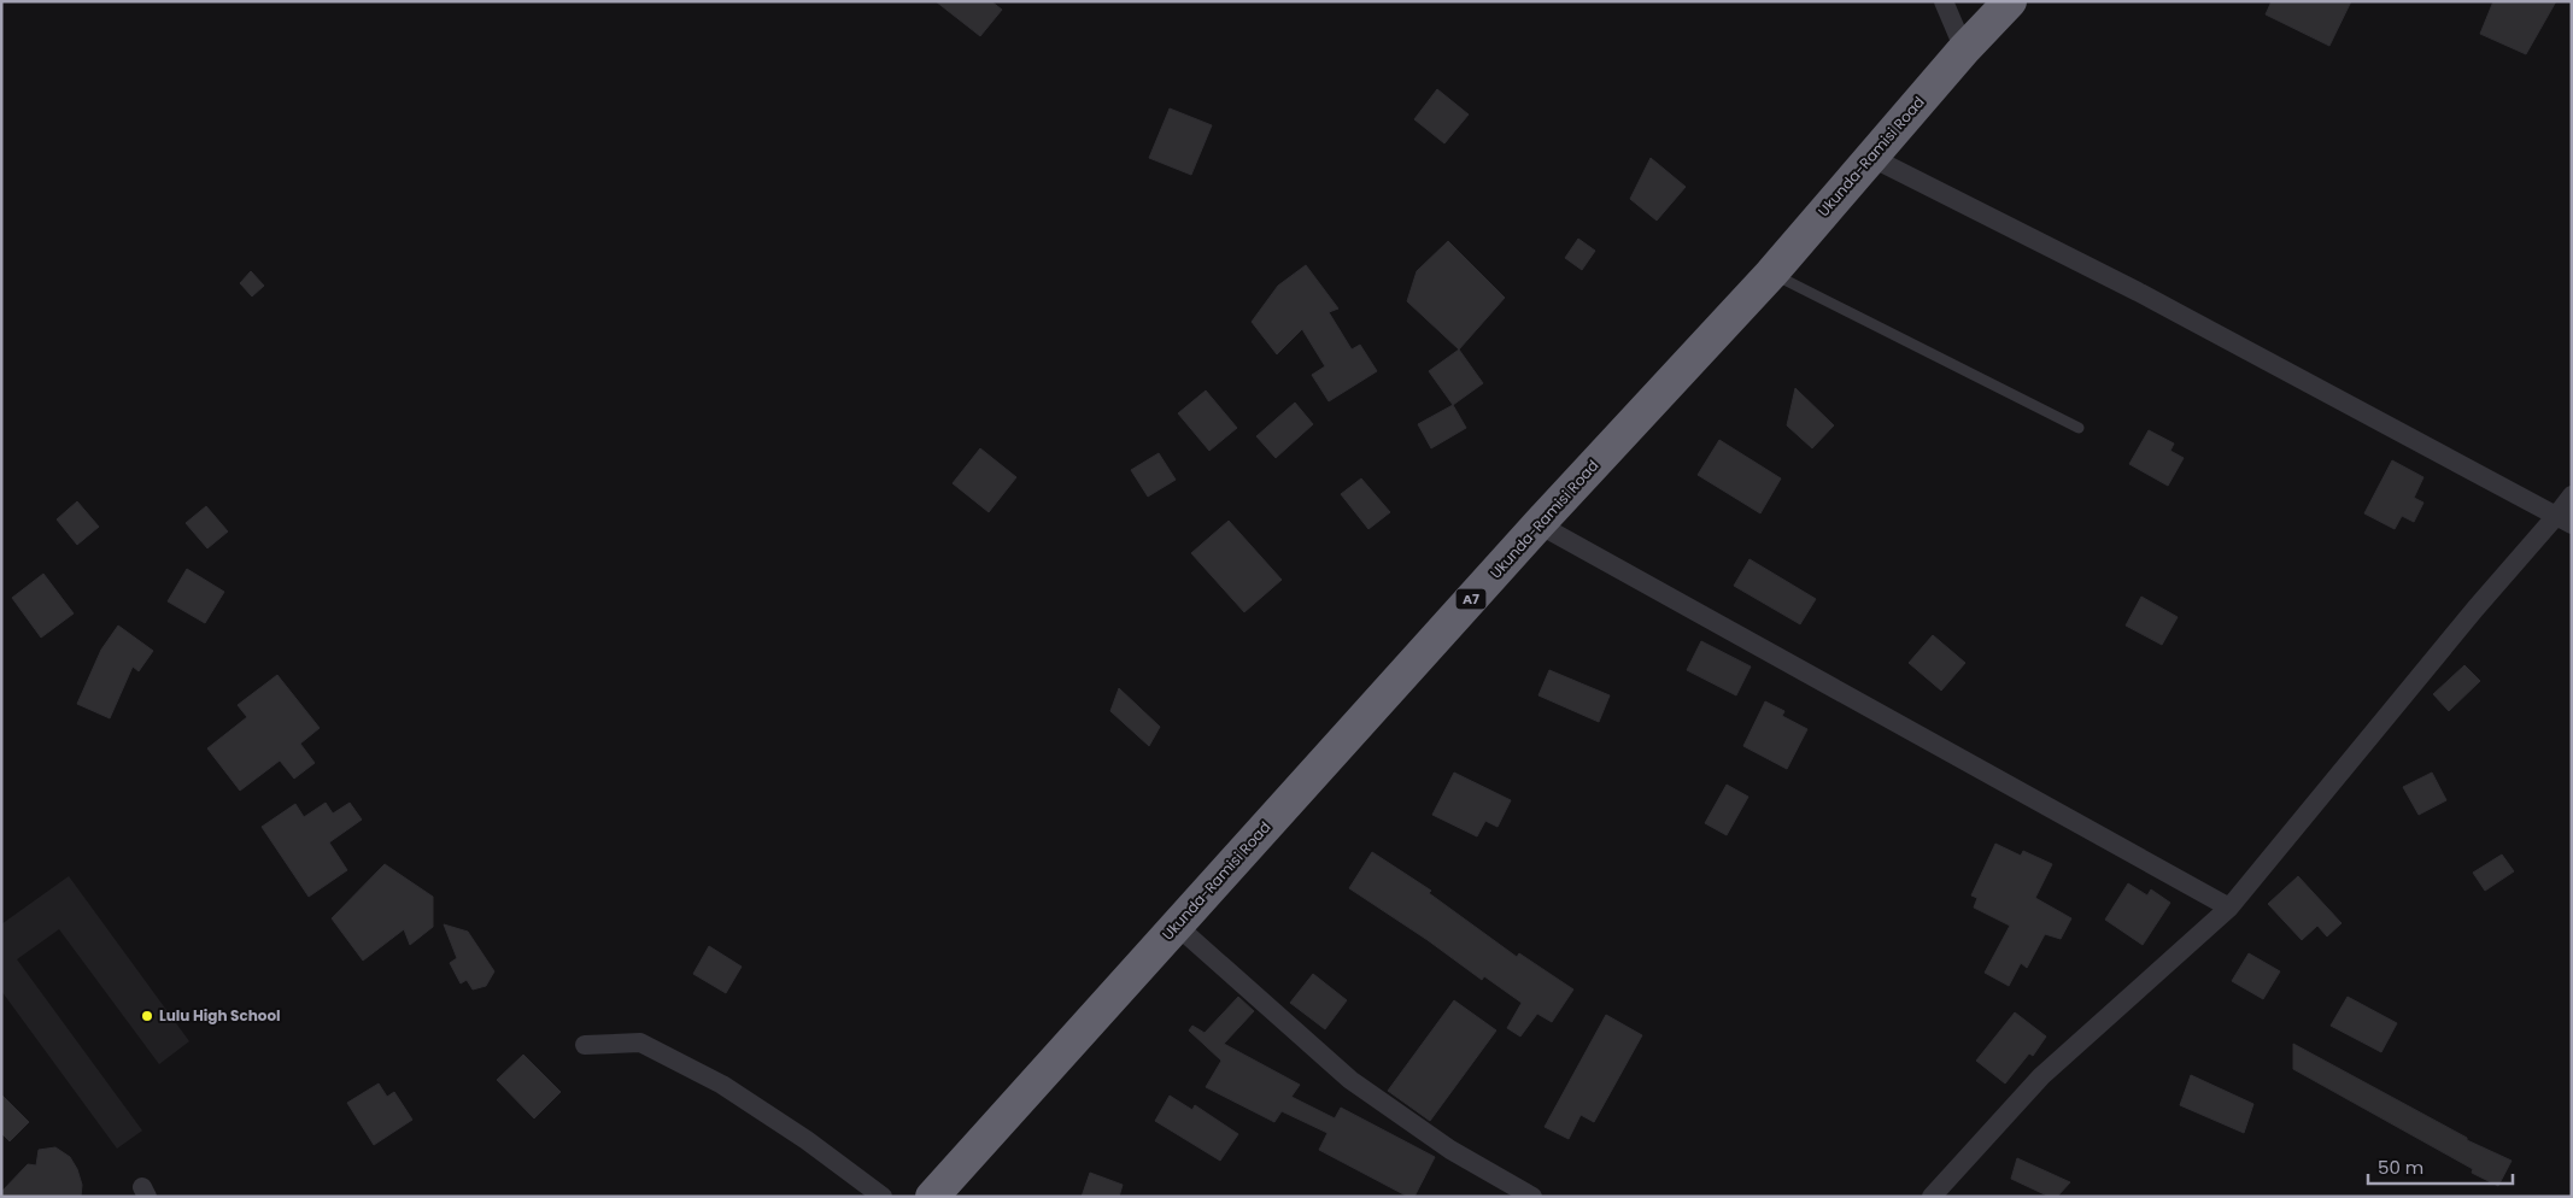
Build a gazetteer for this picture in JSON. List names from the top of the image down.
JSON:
{
  "streets": {
    "highway": ["Ukunda-Ramisi Road", "A7"]
  },
  "places": ["Lulu High School"],
  "scale_bar": "50 m"
}
